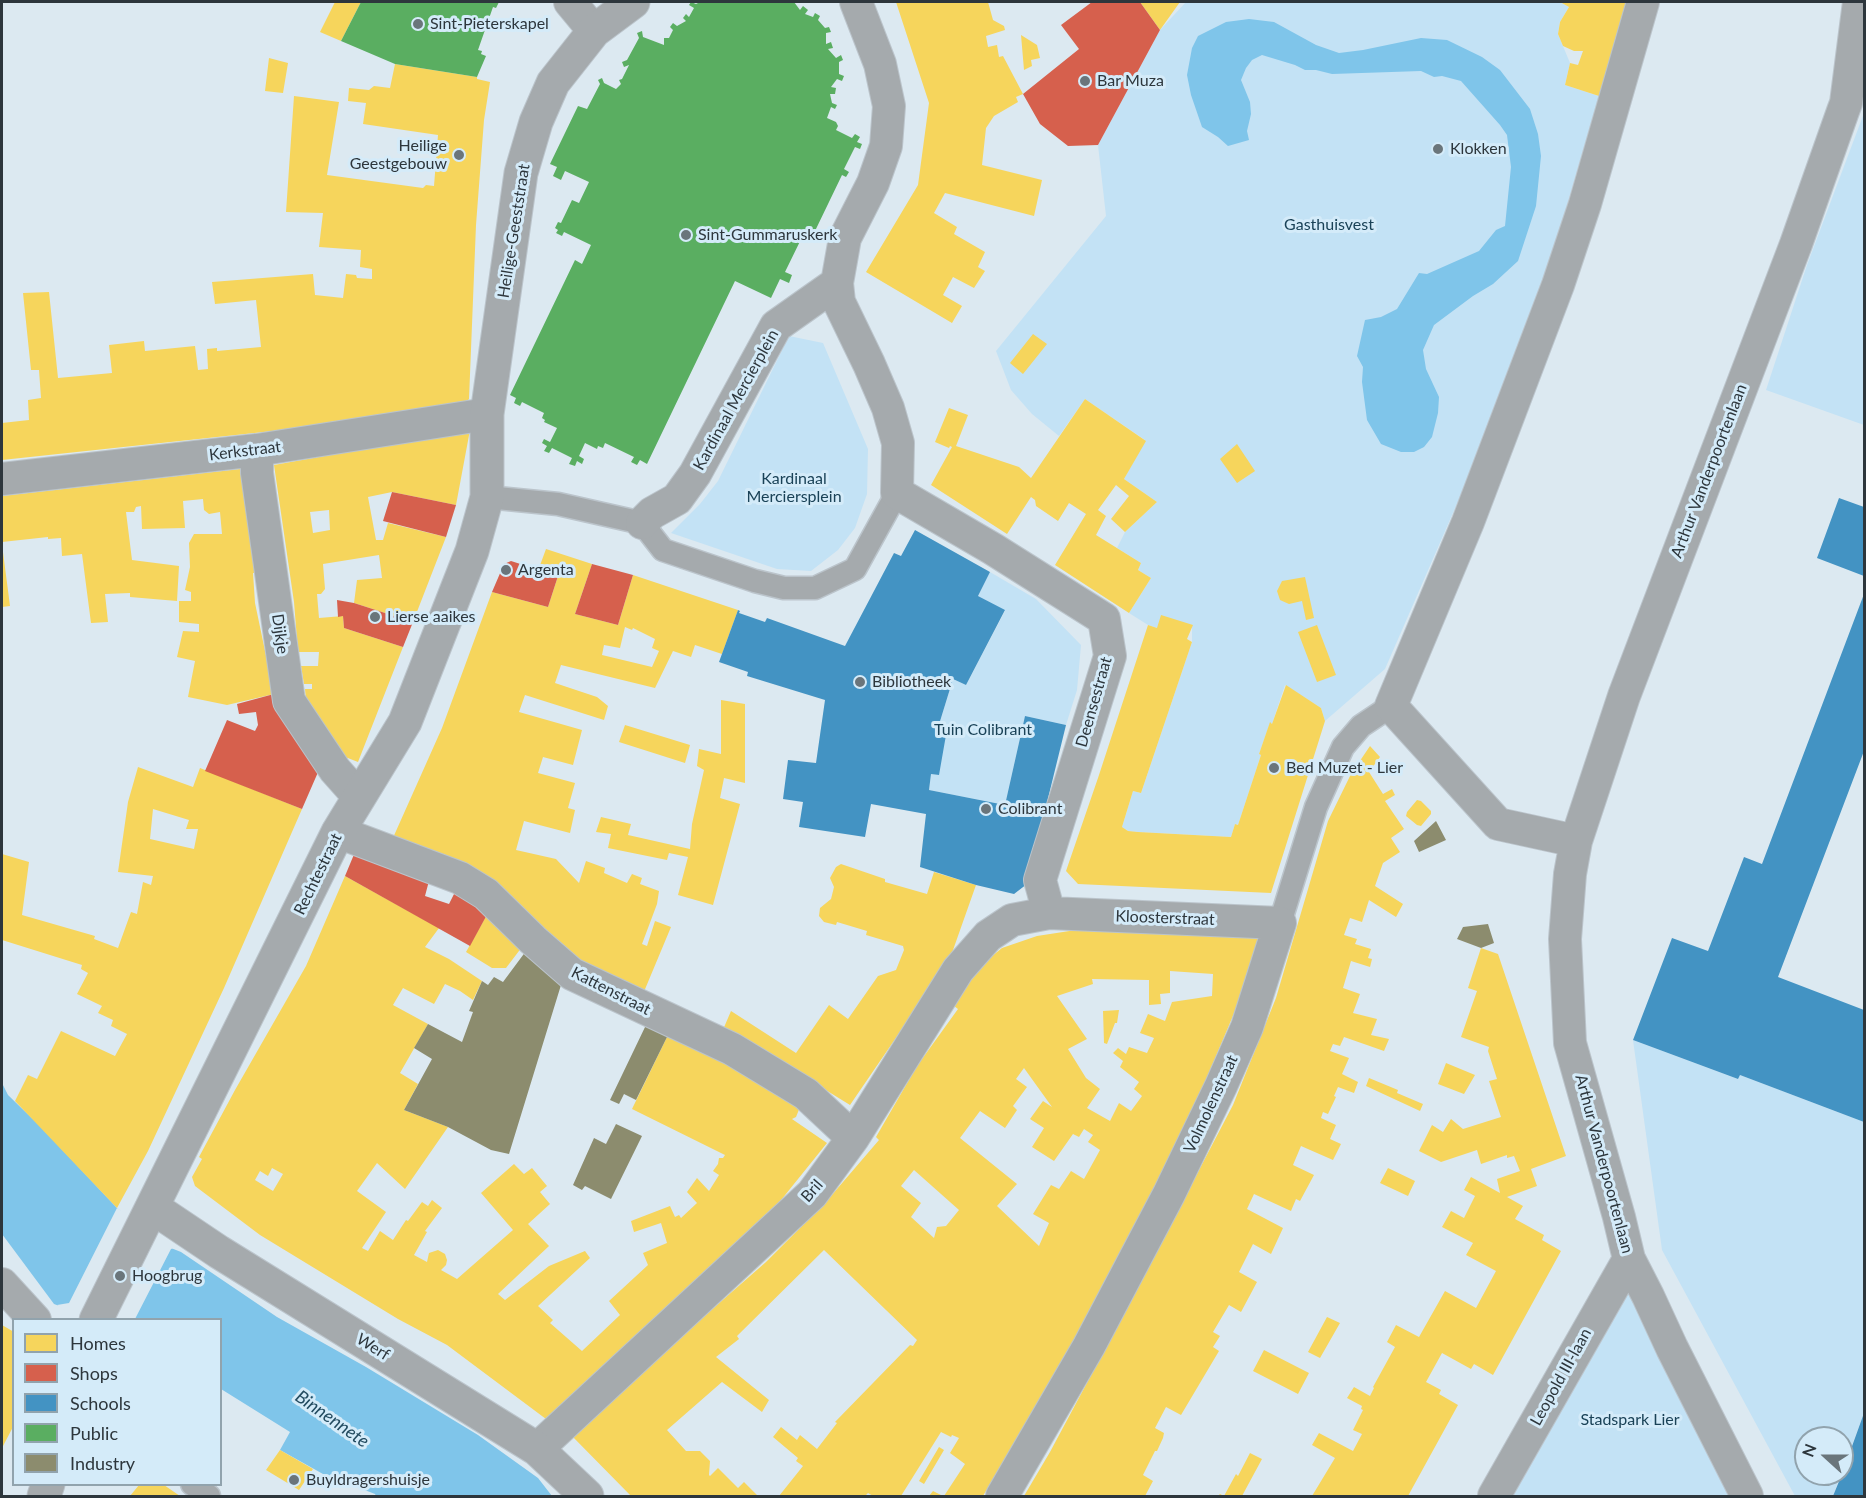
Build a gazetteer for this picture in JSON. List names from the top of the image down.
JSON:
{
  "streets": {
    "street": [
      "Heilige-Geeststraat",
      "Kardinaal Mercierplein",
      "Kerkstraat",
      "Arthur Vanderpoortenlaan",
      "Dijkje",
      "Deensestraat",
      "Rechtestraat",
      "Kloosterstraat",
      "Kattenstraat",
      "Volmolenstraat",
      "Bril",
      "Werf",
      "Leopold III-laan"
    ]
  },
  "crossings": [
    ["Heilige-Geeststraat", "Kerkstraat"],
    ["Heilige-Geeststraat", "Rechtestraat"],
    ["Kerkstraat", "Dijkje"],
    ["Kerkstraat", "Rechtestraat"],
    ["Arthur Vanderpoortenlaan", "Leopold III-laan"],
    ["Dijkje", "Rechtestraat"],
    ["Deensestraat", "Kloosterstraat"],
    ["Deensestraat", "Bril"],
    ["Rechtestraat", "Kattenstraat"],
    ["Rechtestraat", "Werf"],
    ["Kloosterstraat", "Volmolenstraat"],
    ["Kloosterstraat", "Bril"],
    ["Kattenstraat", "Bril"],
    ["Bril", "Werf"]
  ],
  "water": ["Binnennete"],
  "parks": [
    "Gasthuisvest",
    "Kardinaal Merciersplein",
    "Tuin Colibrant",
    "Stadspark Lier"
  ],
  "places": [
    "Sint-Pieterskapel",
    "Bar Muza",
    "Klokken",
    "Heilige Geestgebouw",
    "Sint-Gummaruskerk",
    "Argenta",
    "Lierse aaikes",
    "Bibliotheek",
    "Bed Muzet - Lier",
    "Colibrant",
    "Hoogbrug",
    "Buyldragershuisje"
  ],
  "legend": [
    "Homes",
    "Shops",
    "Schools",
    "Public",
    "Industry"
  ],
  "north": "left"
}
